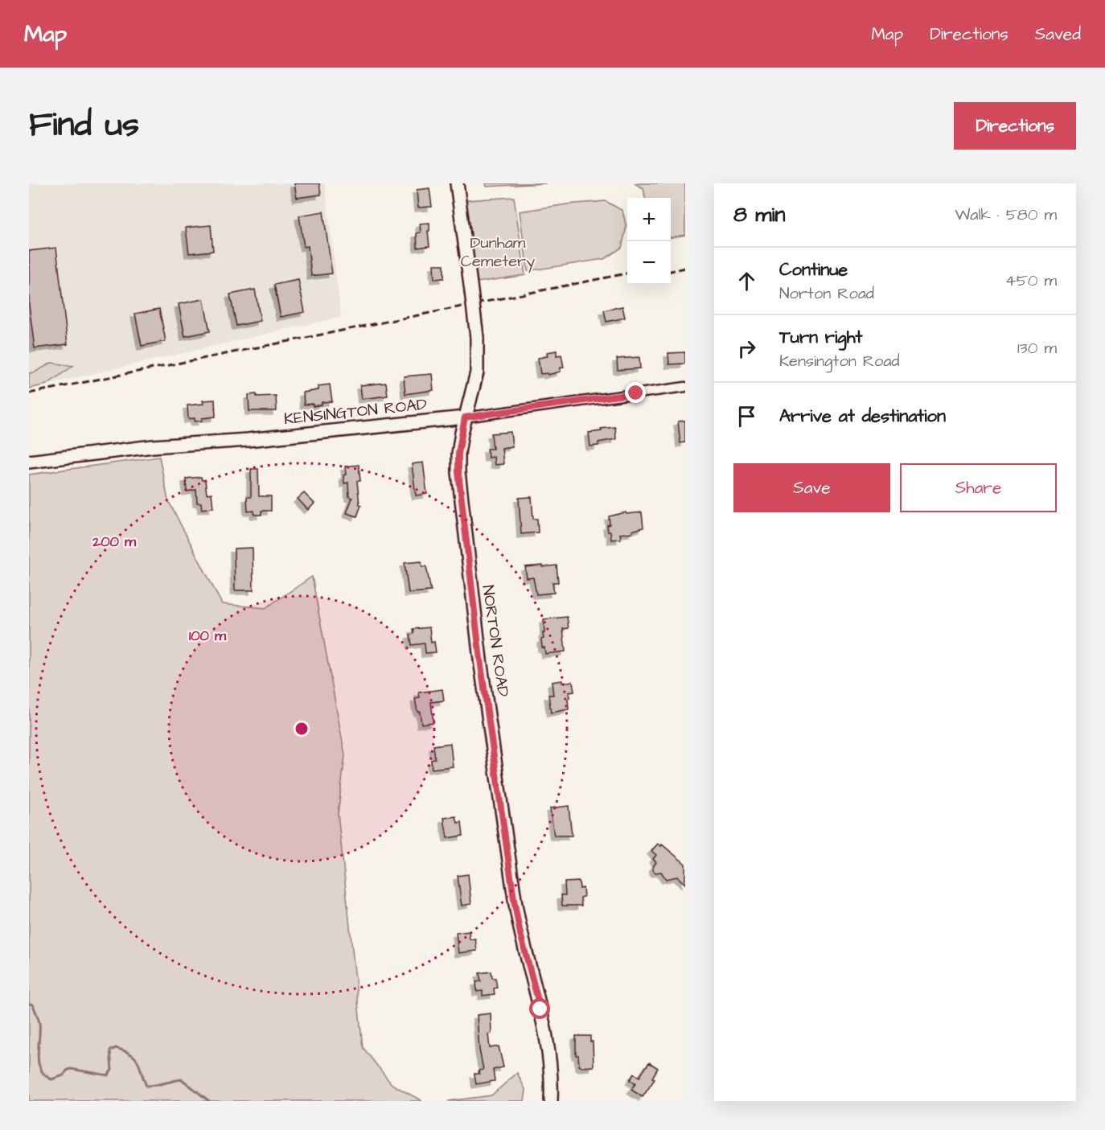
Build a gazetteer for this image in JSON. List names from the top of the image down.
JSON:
{
  "streets": {
    "main road": ["KENSINGTON ROAD", "NORTON ROAD"]
  },
  "crossings": [
    ["KENSINGTON ROAD", "NORTON ROAD"]
  ],
  "parks": ["Dunham Cemetery"],
  "page": {
    "header": "Map",
    "nav": ["Map", "Directions", "Saved"],
    "title": "Find us",
    "buttons": [
      "Directions",
      ["Save", "Share"]
    ],
    "heading": ["8 min", "Walk · 580 m"],
    "map_buttons": ["+", "−"],
    "list": [
      ["Continue", "Norton Road", "450 m"],
      ["Turn right", "Kensington Road", "130 m"],
      "Arrive at destination"
    ]
  },
  "rings": ["200 m", "100 m"]
}
